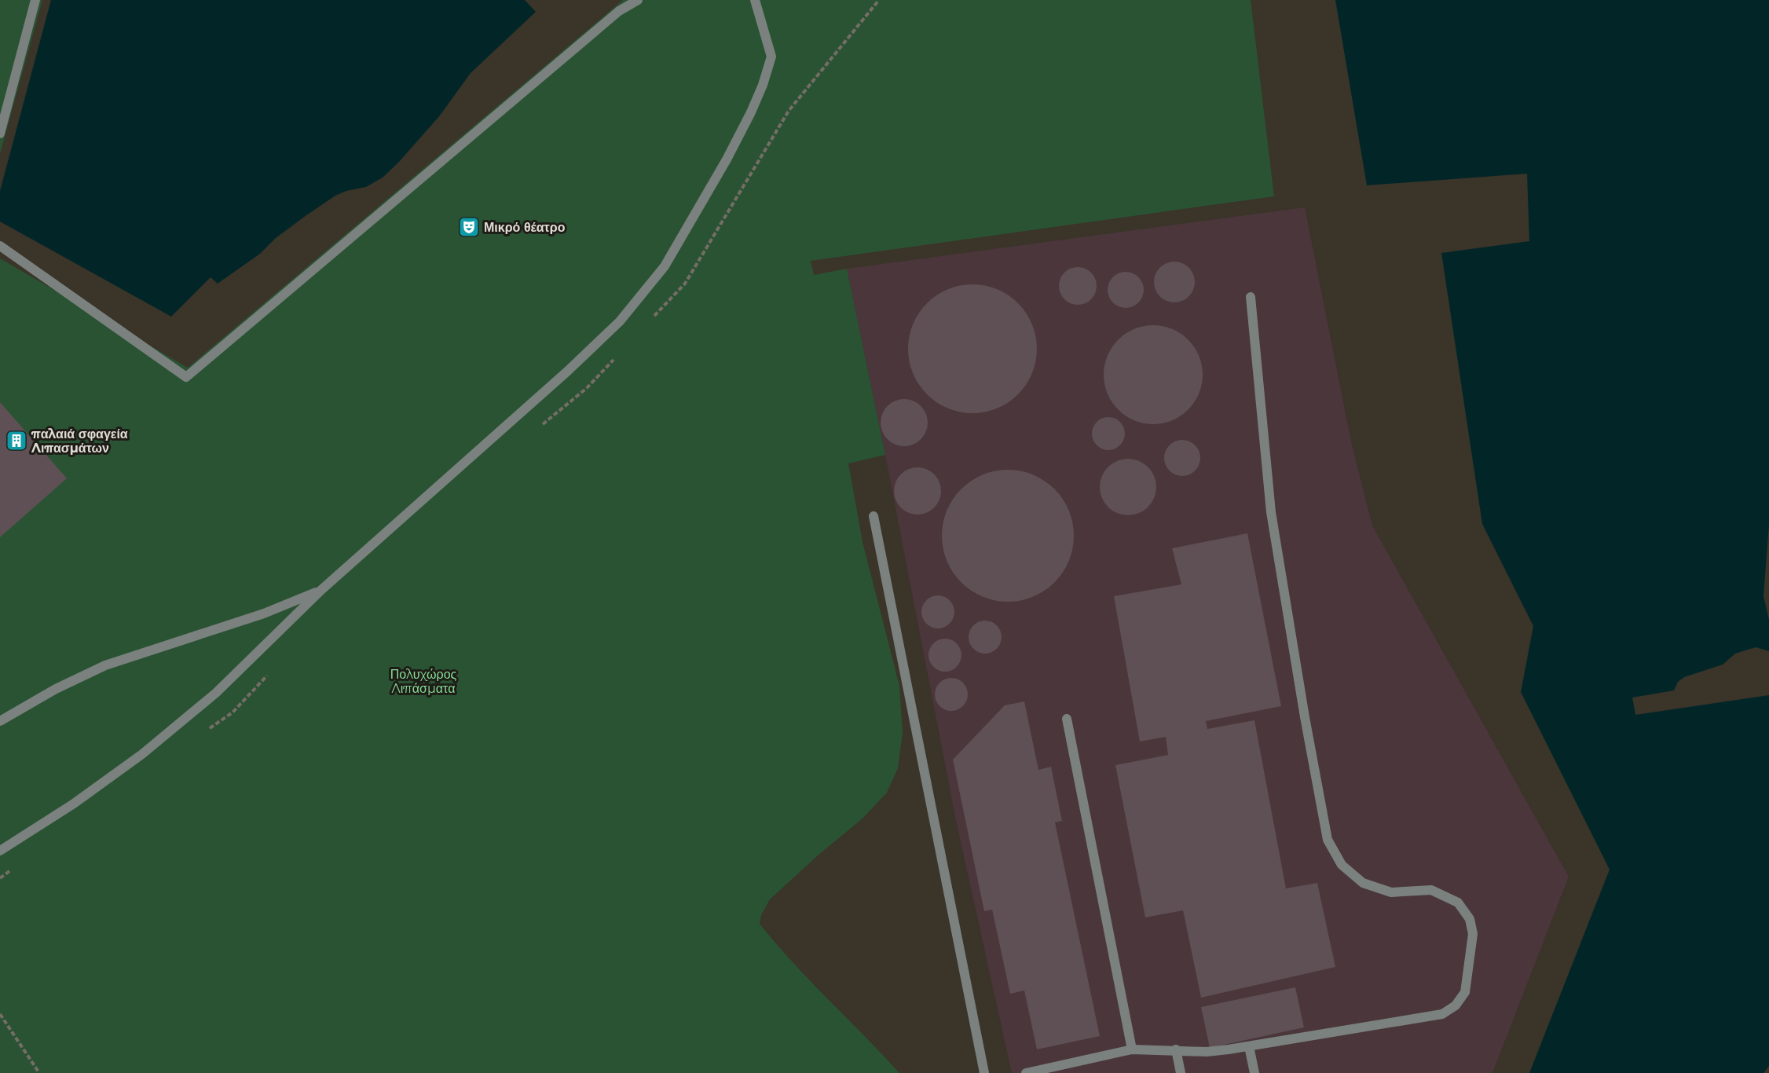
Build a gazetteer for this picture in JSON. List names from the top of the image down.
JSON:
{
  "parks": ["Πολυχώρος Λιπάσματα"],
  "places": {
    "theatre": ["Μικρό θέατρο"],
    "building": ["παλαιά σφαγεία Λιπασμάτων"]
  }
}
